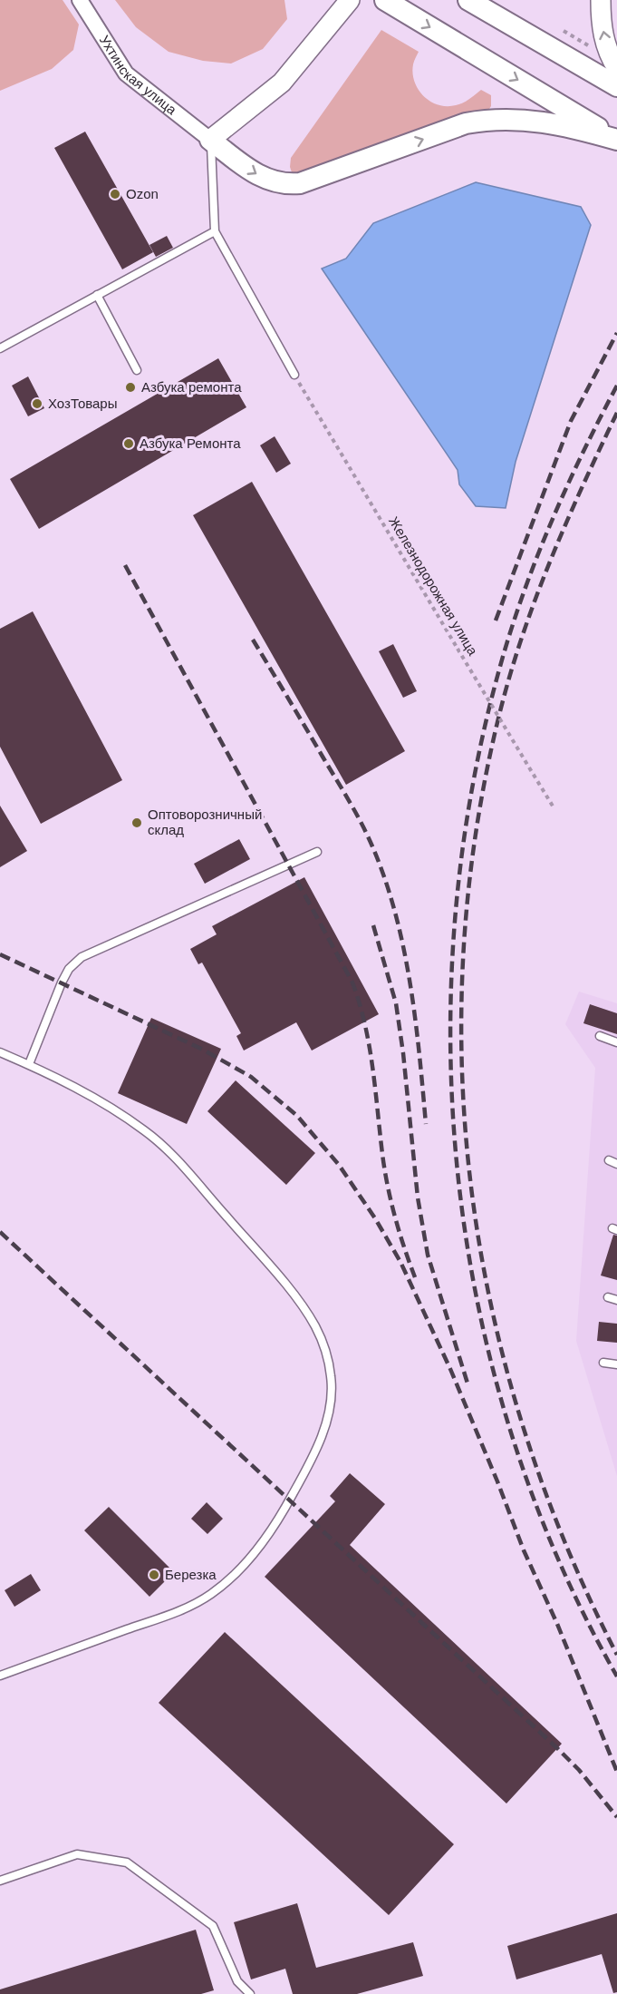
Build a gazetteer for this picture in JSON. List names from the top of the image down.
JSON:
{
  "streets": {
    "street": ["Ухтинская улица"],
    "path": ["Железнодорожная улица"]
  },
  "places": [
    "Ozon",
    "Азбука ремонта",
    "ХозТовары",
    "Азбука Ремонта",
    "Оптоворозничный склад",
    "Березка"
  ]
}
